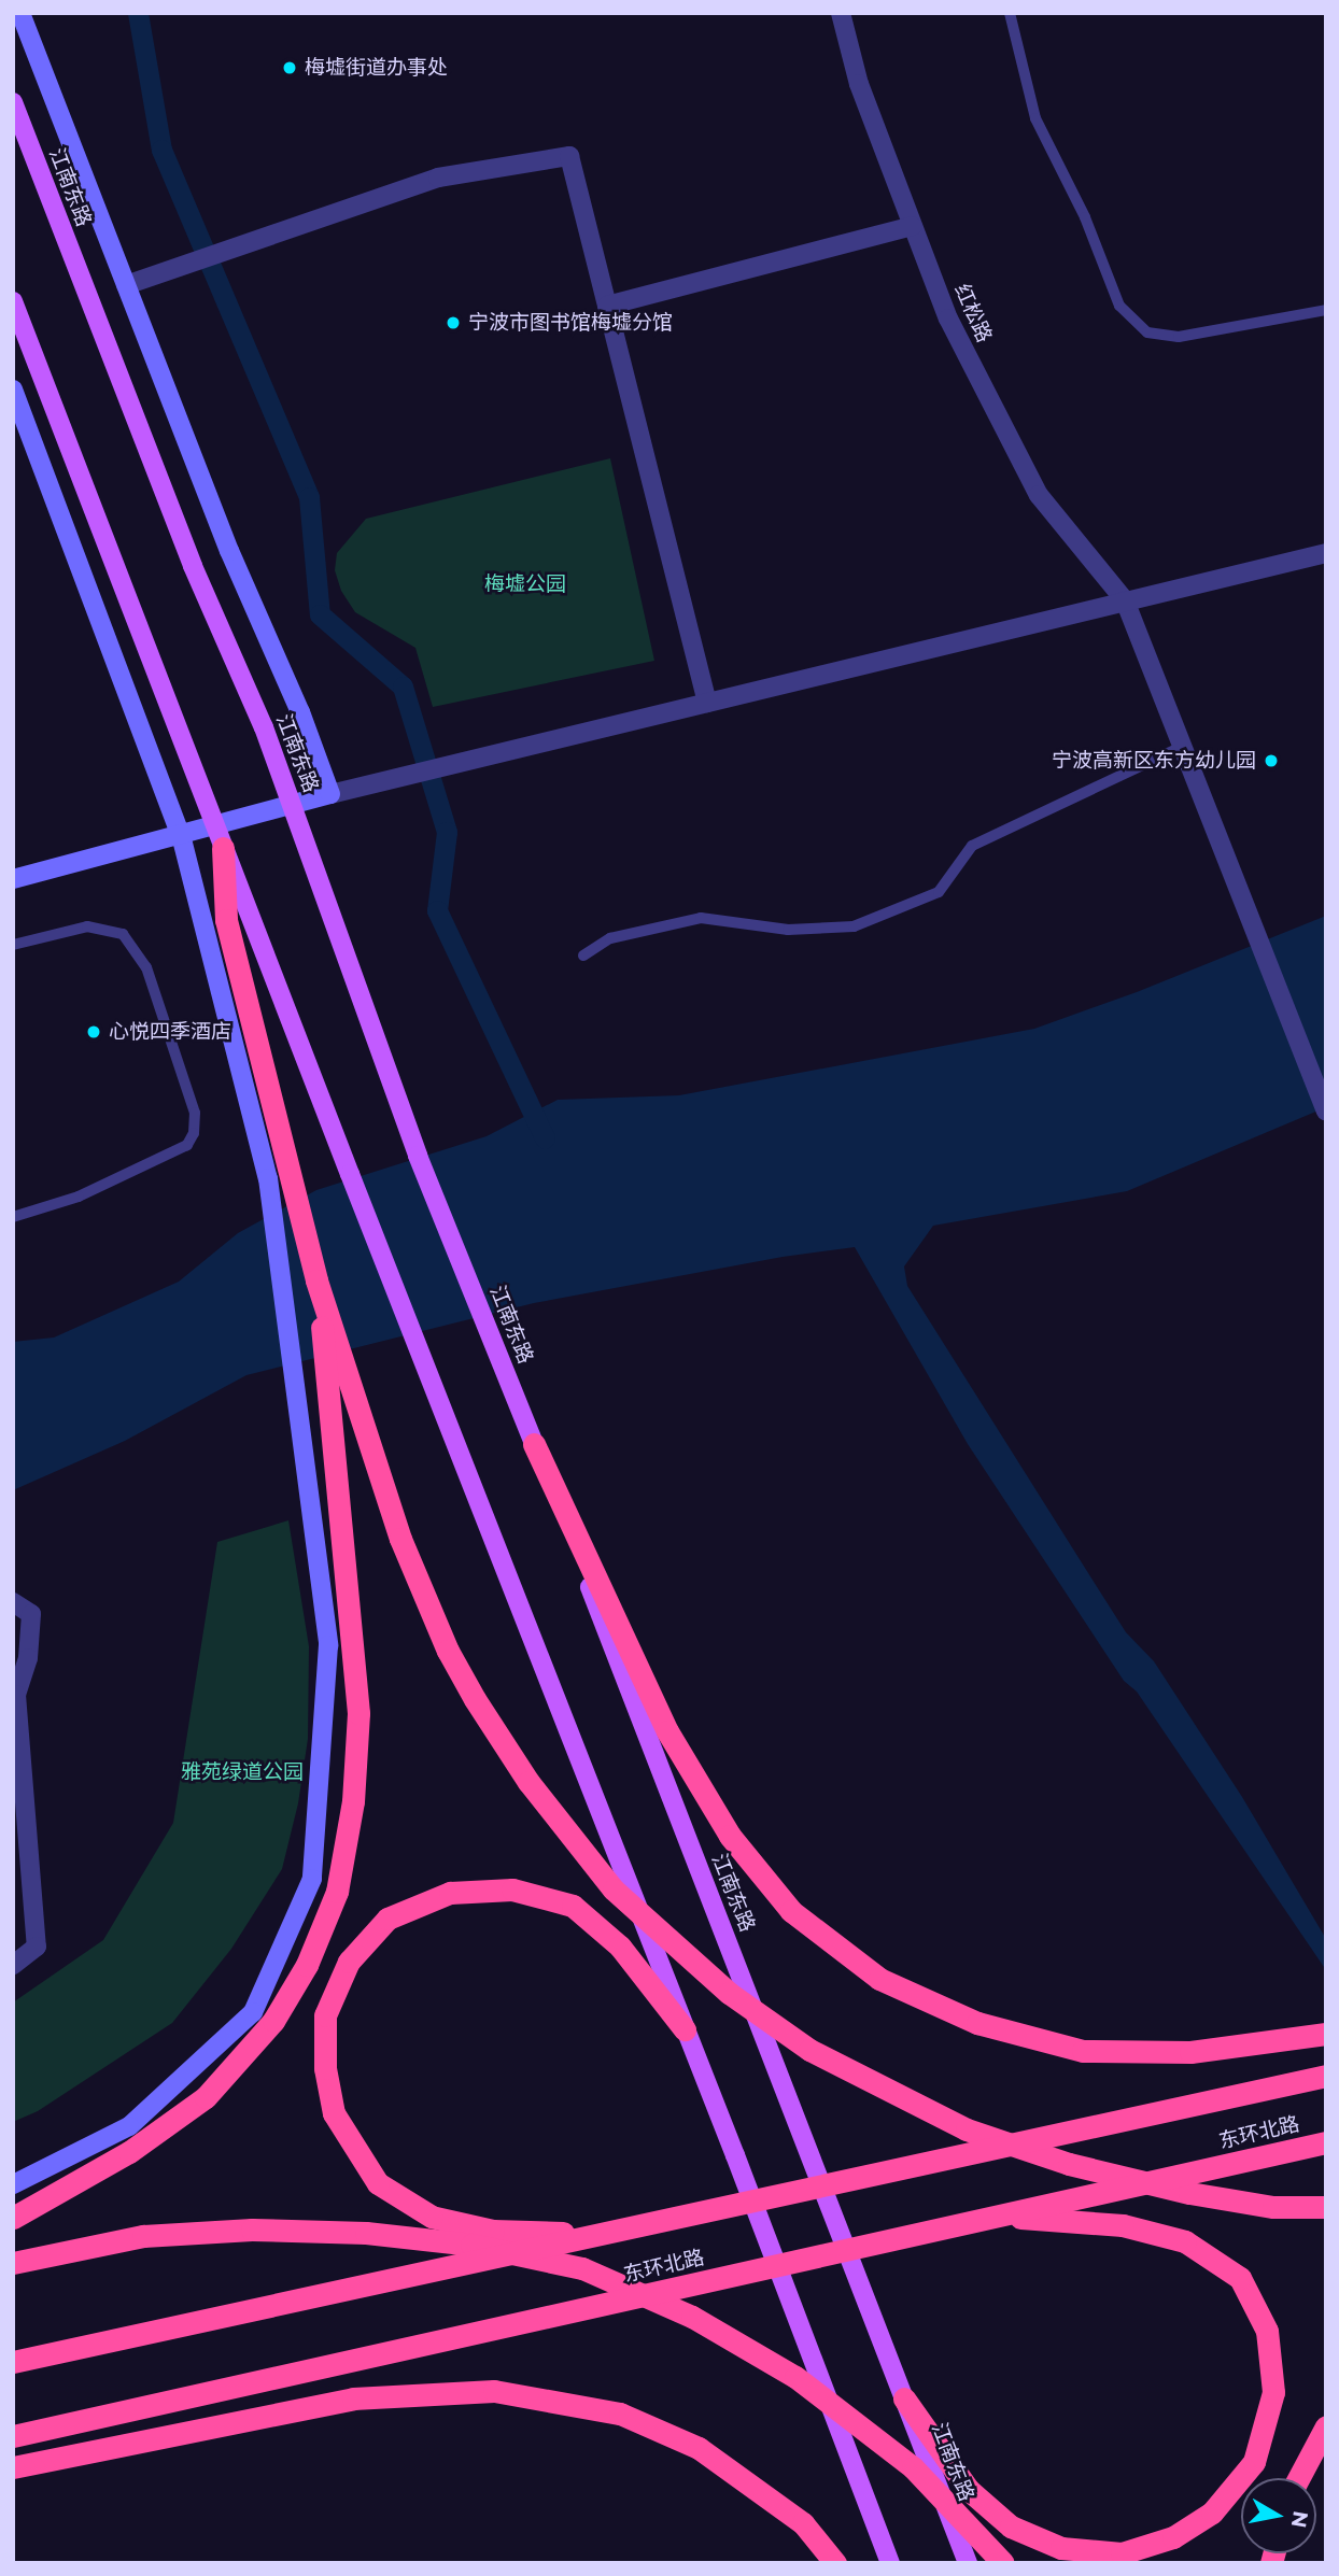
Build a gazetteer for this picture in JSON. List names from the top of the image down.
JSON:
{
  "streets": {
    "highway": ["东环北路"],
    "main road": ["江南东路"],
    "street": ["红松路"]
  },
  "parks": ["梅墟公园", "雅苑绿道公园"],
  "places": [
    "梅墟街道办事处",
    "宁波市图书馆梅墟分馆",
    "宁波高新区东方幼儿园",
    "心悦四季酒店"
  ],
  "north": "right"
}
